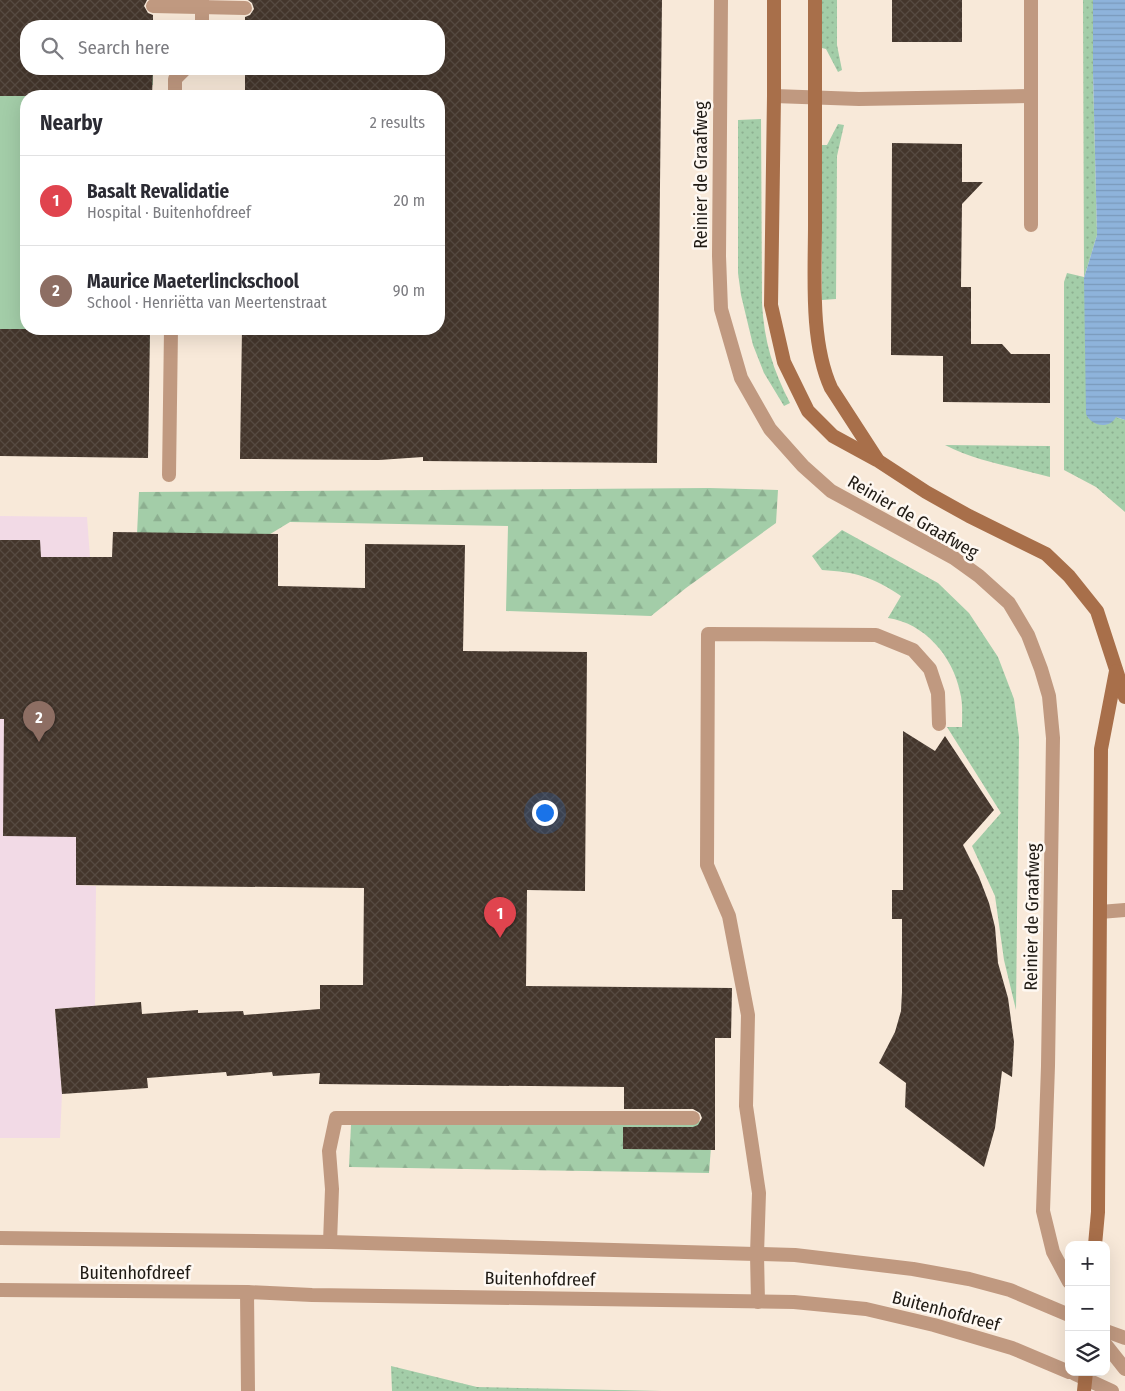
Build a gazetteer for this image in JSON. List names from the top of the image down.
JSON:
{
  "streets": {
    "main road": ["Reinier de Graafweg"],
    "street": ["Buitenhofdreef"]
  },
  "page": {
    "search": "Search here",
    "heading": ["Nearby", "2 results"],
    "list": [
      {
        "mark": "1",
        "name": "Basalt Revalidatie",
        "note": "Hospital · Buitenhofdreef",
        "value": "20 m"
      },
      {
        "mark": "2",
        "name": "Maurice Maeterlinckschool",
        "note": "School · Henriëtta van Meertenstraat",
        "value": "90 m"
      }
    ],
    "pins": ["2", "1"],
    "map_buttons": ["+", "−"]
  }
}
